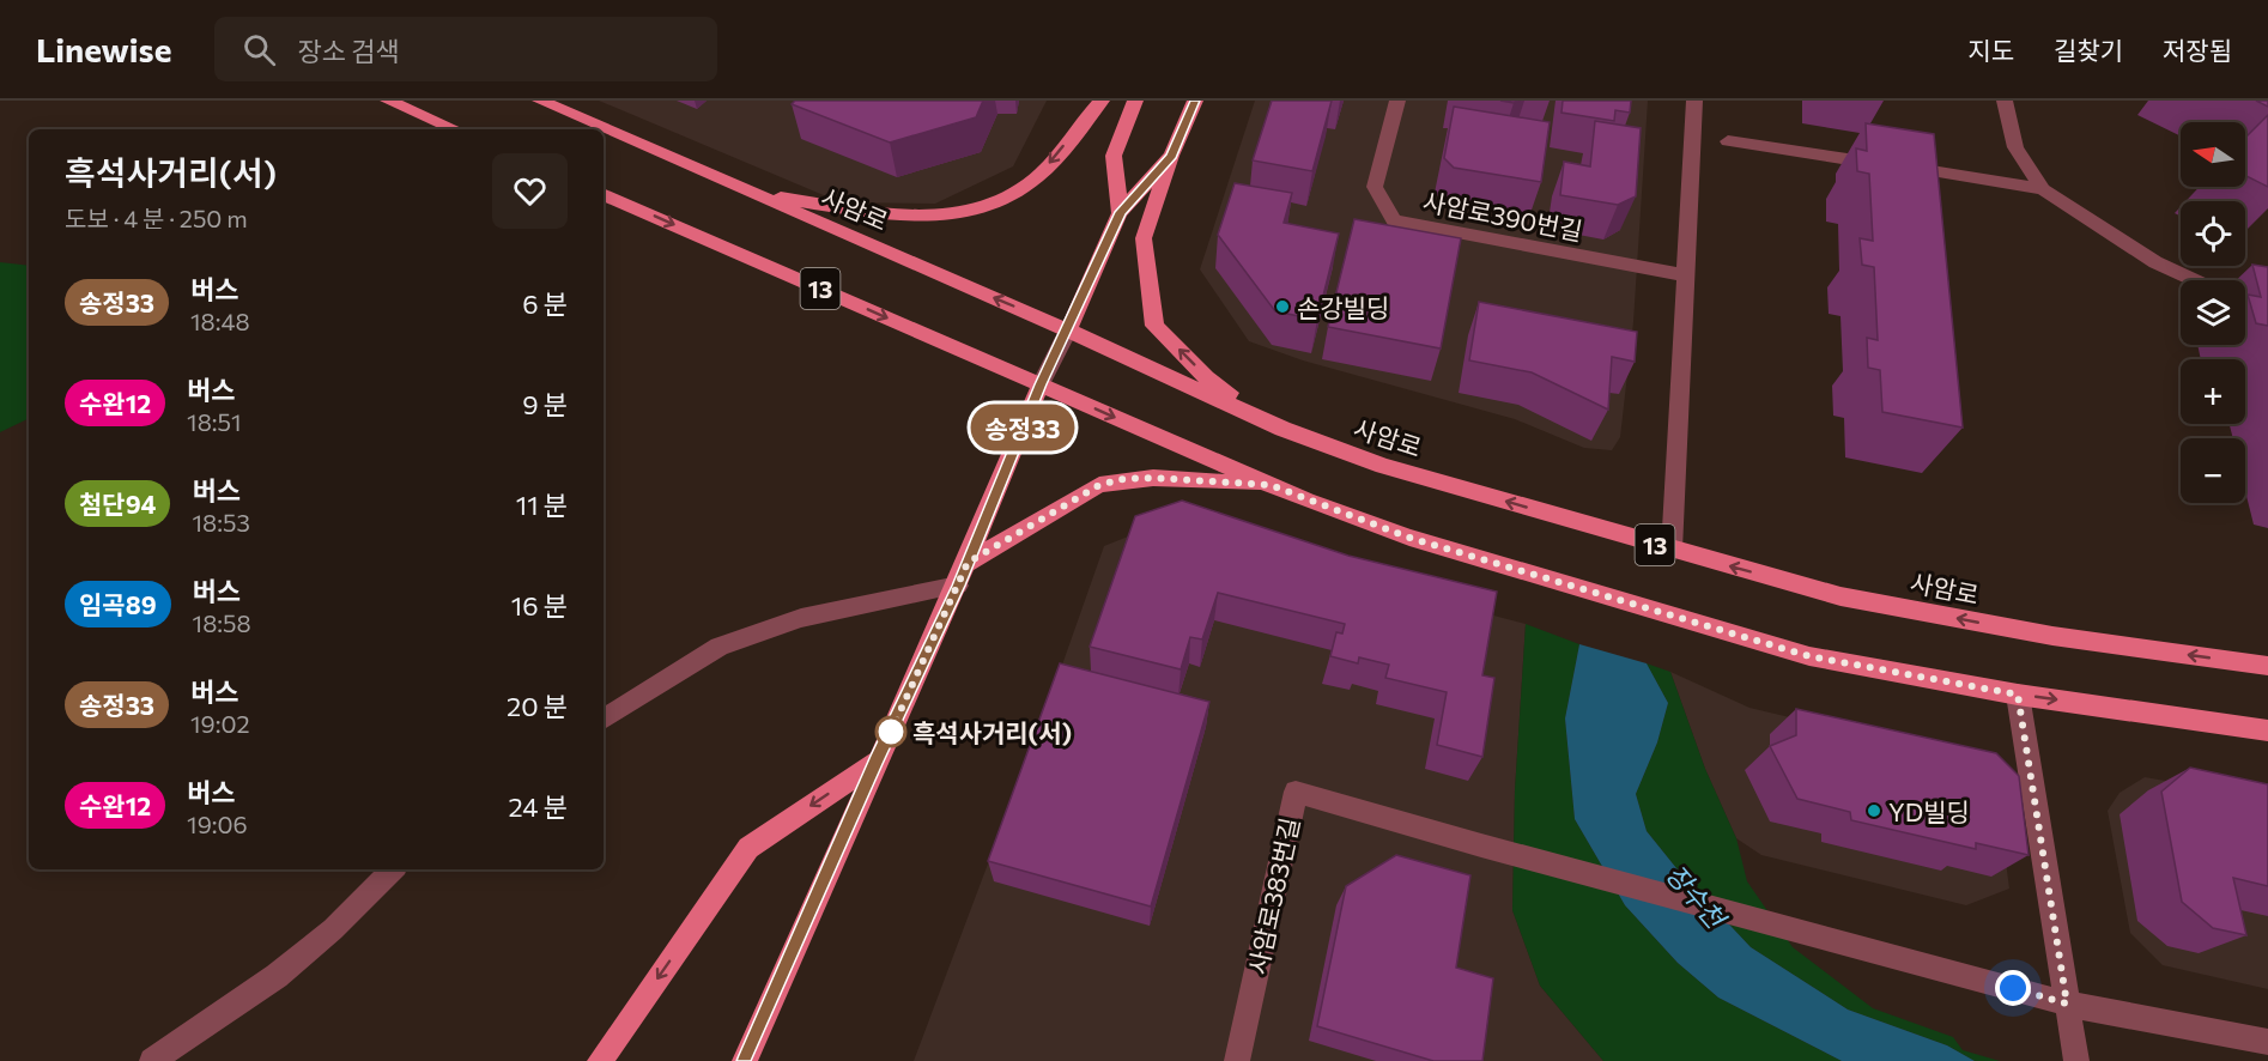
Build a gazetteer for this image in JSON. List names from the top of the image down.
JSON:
{
  "streets": {
    "main road": ["사암로", "13"],
    "street": ["사암로390번길", "사암로383번길"]
  },
  "water": ["장수천"],
  "places": ["손강빌딩", "흑석사거리(서)", "YD빌딩"],
  "lines": ["bus line 송정33"],
  "north": "left",
  "page": {
    "header": "Linewise",
    "search": "장소 검색",
    "nav": ["지도", "길찾기", "저장됨"],
    "on_map": "송정33",
    "map_buttons": ["+", "−"],
    "heading": ["흑석사거리(서)", "도보 · 4 분 · 250 m"],
    "list": [
      {
        "mark": "송정33",
        "name": "버스",
        "note": "18:48",
        "value": "6 분"
      },
      {
        "mark": "수완12",
        "name": "버스",
        "note": "18:51",
        "value": "9 분"
      },
      {
        "mark": "첨단94",
        "name": "버스",
        "note": "18:53",
        "value": "11 분"
      },
      {
        "mark": "임곡89",
        "name": "버스",
        "note": "18:58",
        "value": "16 분"
      },
      {
        "mark": "송정33",
        "name": "버스",
        "note": "19:02",
        "value": "20 분"
      },
      {
        "mark": "수완12",
        "name": "버스",
        "note": "19:06",
        "value": "24 분"
      }
    ]
  }
}
